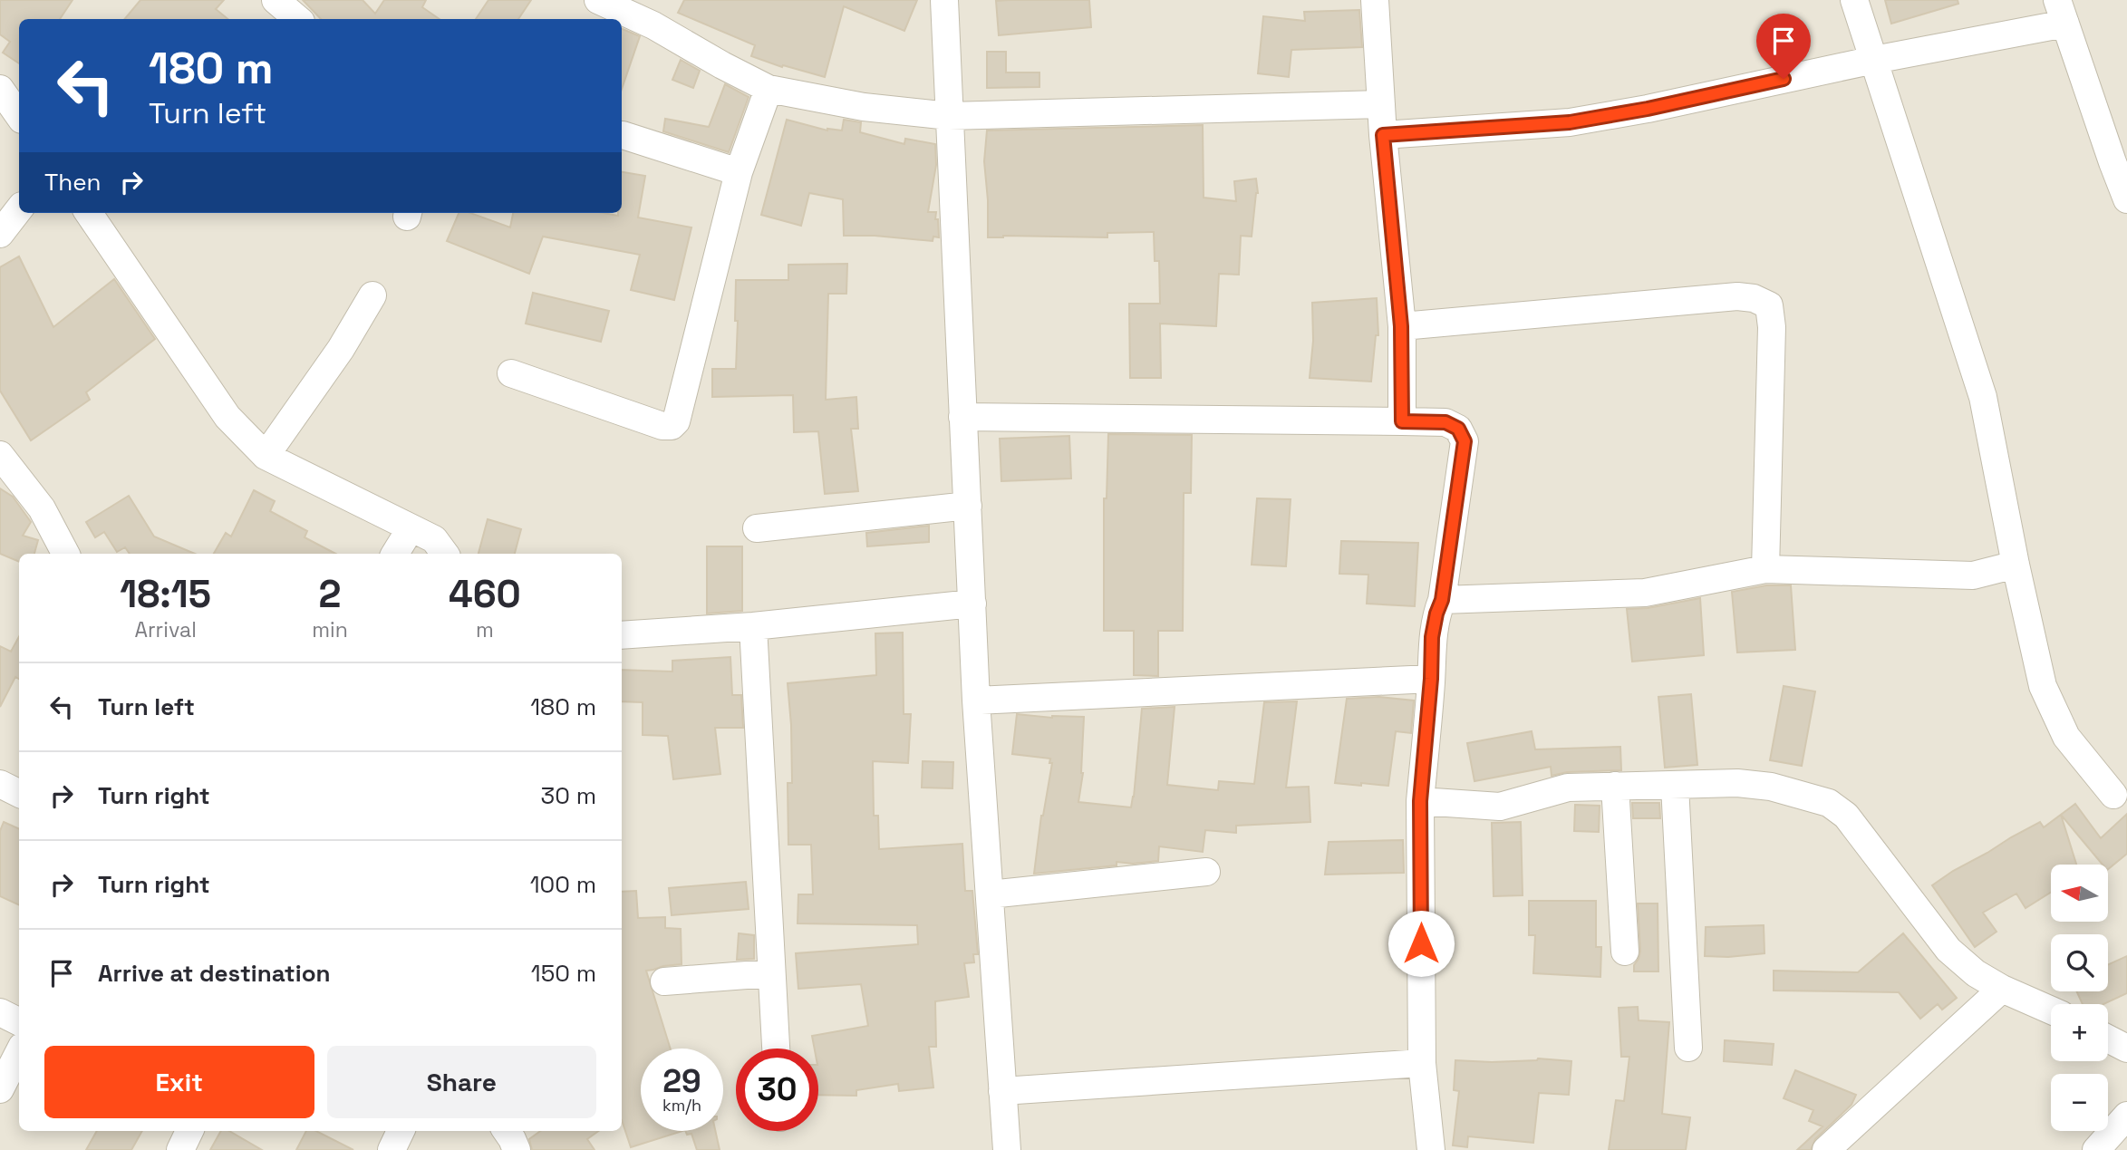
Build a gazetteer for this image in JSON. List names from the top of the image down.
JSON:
{
  "north": "left",
  "page": {
    "turn": ["180 m", "Turn left"],
    "then": "Then",
    "eta": [
      "18:15",
      "Arrival",
      "2",
      "min",
      "460",
      "m"
    ],
    "list": [
      {
        "name": "Turn left",
        "value": "180 m"
      },
      {
        "name": "Turn right",
        "value": "30 m"
      },
      {
        "name": "Turn right",
        "value": "100 m"
      },
      {
        "name": "Arrive at destination",
        "value": "150 m"
      }
    ],
    "map_buttons": ["+", "−"],
    "buttons": ["Exit", "Share"],
    "speed": "29 km/h",
    "limit": "30"
  }
}
